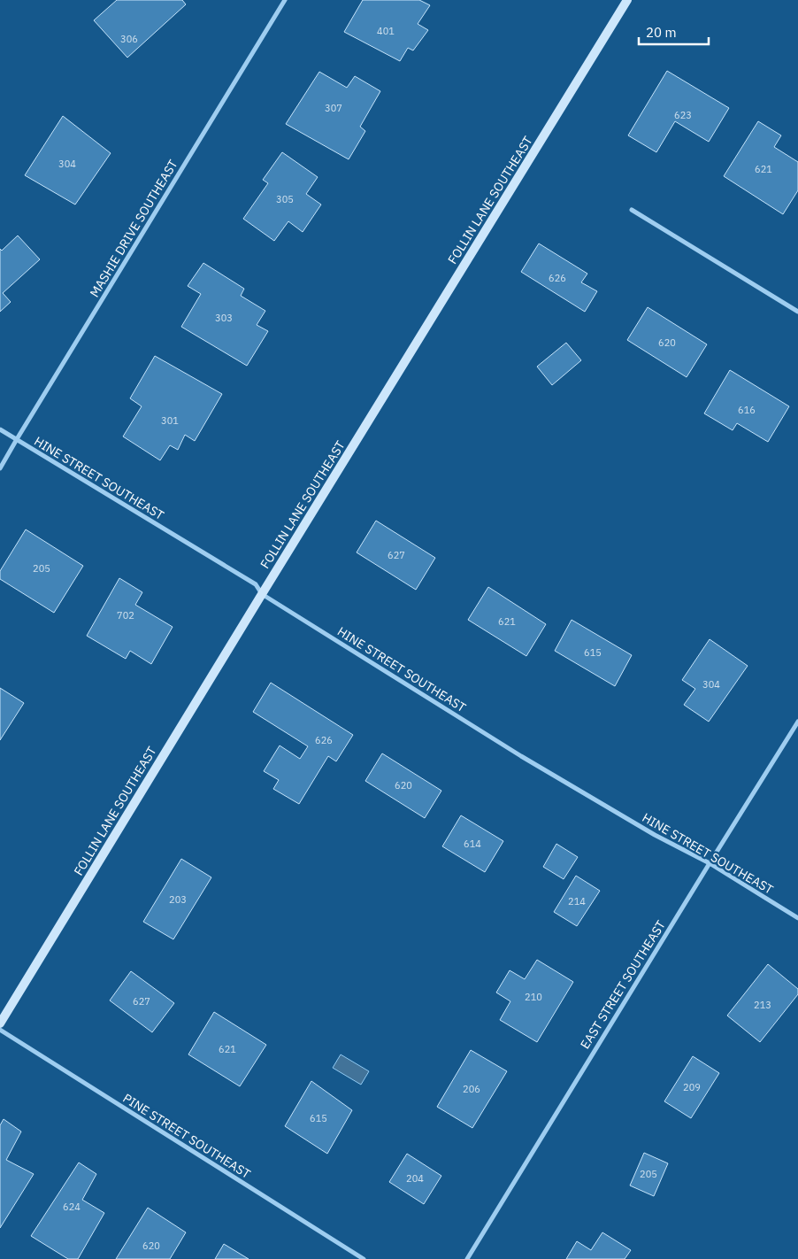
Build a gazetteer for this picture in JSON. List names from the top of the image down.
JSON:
{
  "streets": {
    "street": [
      "FOLLIN LANE SOUTHEAST",
      "MASHIE DRIVE SOUTHEAST",
      "HINE STREET SOUTHEAST",
      "EAST STREET SOUTHEAST",
      "PINE STREET SOUTHEAST"
    ]
  },
  "crossings": [
    ["FOLLIN LANE SOUTHEAST", "HINE STREET SOUTHEAST"],
    ["MASHIE DRIVE SOUTHEAST", "HINE STREET SOUTHEAST"],
    ["HINE STREET SOUTHEAST", "EAST STREET SOUTHEAST"]
  ],
  "house_numbers": [
    "401",
    "306",
    "307",
    "623",
    "304",
    "621",
    "305",
    "626",
    "303",
    "620",
    "616",
    "301",
    "627",
    "205",
    "702",
    "621",
    "615",
    "304",
    "626",
    "620",
    "614",
    "203",
    "214",
    "210",
    "627",
    "213",
    "621",
    "209",
    "206",
    "615",
    "205",
    "204",
    "624",
    "620"
  ],
  "scale_bar": "20 m"
}
